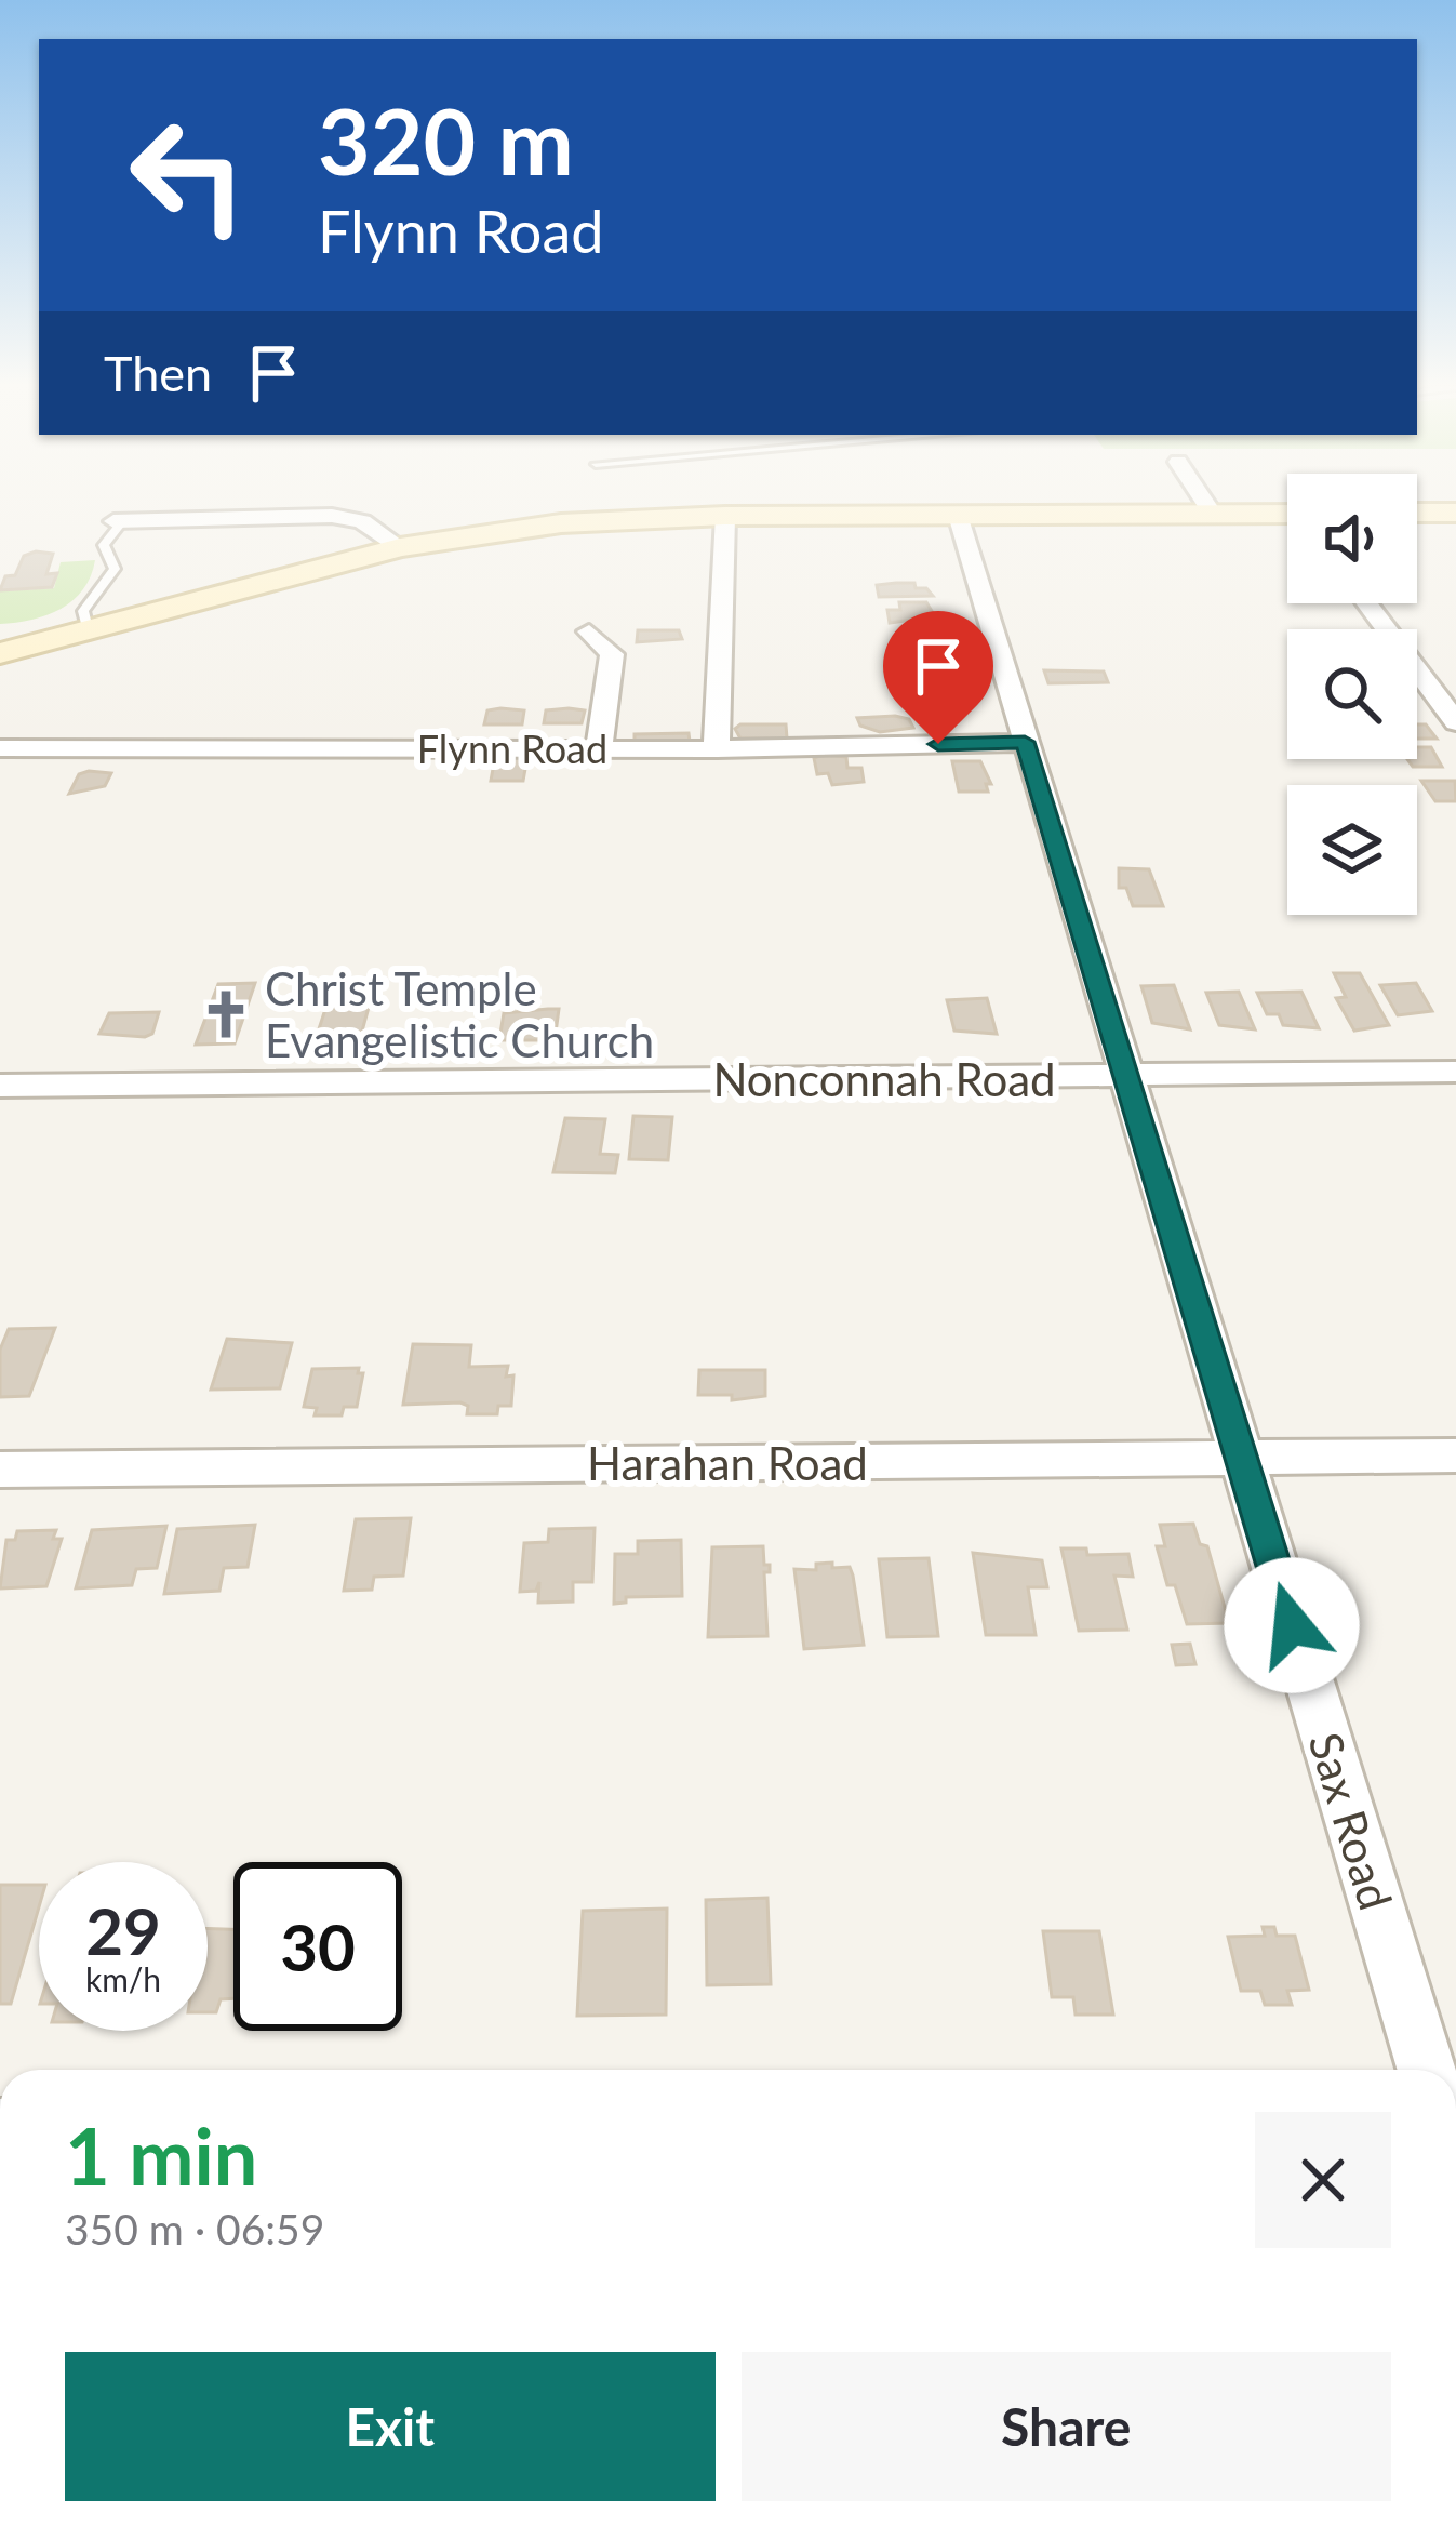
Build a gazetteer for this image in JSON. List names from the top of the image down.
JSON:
{
  "streets": {
    "street": [
      "Flynn Road",
      "Nonconnah Road",
      "Harahan Road",
      "Sax Road"
    ]
  },
  "crossings": [
    ["Flynn Road", "Sax Road"],
    ["Nonconnah Road", "Sax Road"],
    ["Harahan Road", "Sax Road"]
  ],
  "places": {
    "church": ["Christ Temple Evangelistic Church"]
  },
  "page": {
    "turn": ["320 m", "Flynn Road"],
    "then": "Then",
    "speed": "29 km/h",
    "limit": "30",
    "heading": ["1 min", "350 m · 06:59"],
    "buttons": ["Exit", "Share"]
  }
}
